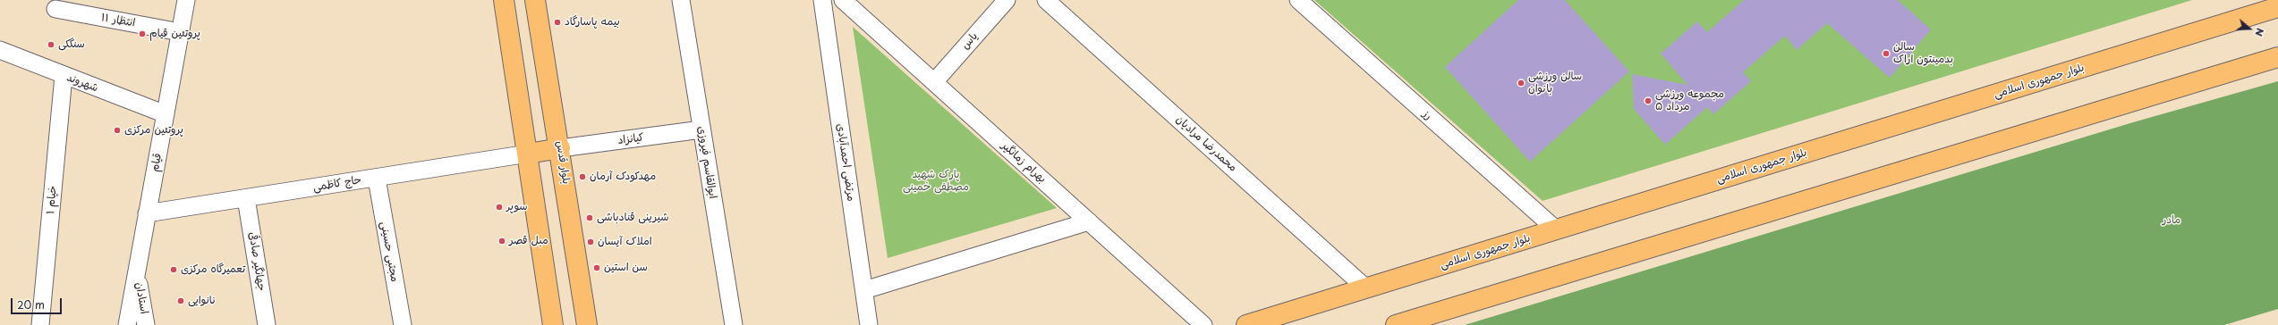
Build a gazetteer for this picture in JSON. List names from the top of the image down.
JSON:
{
  "streets": {
    "main road": ["بلوار جمهوری اسلامی", "بلوار قدس"],
    "street": [
      "انتظار ۱۱",
      "یاس",
      "شهروند",
      "رز",
      "کیانزاد",
      "محمدرضا مرادیان",
      "قیام",
      "ابوالقاسم فیروزی",
      "مرتضی احمدآبادی",
      "بهرام زمانگیر",
      "حاج کاظمی",
      "خیام ۱",
      "مجتبی حسینی",
      "جهانگیر صادقی",
      "استادان"
    ]
  },
  "crossings": [
    ["انتظار ۱۱", "قیام"],
    ["یاس", "بهرام زمانگیر"],
    ["بلوار جمهوری اسلامی", "رز"],
    ["بلوار جمهوری اسلامی", "محمدرضا مرادیان"],
    ["شهروند", "قیام"],
    ["شهروند", "خیام ۱"],
    ["کیانزاد", "بلوار قدس"],
    ["کیانزاد", "ابوالقاسم فیروزی"],
    ["قیام", "حاج کاظمی"],
    ["قیام", "استادان"],
    ["حاج کاظمی", "مجتبی حسینی"],
    ["حاج کاظمی", "جهانگیر صادقی"]
  ],
  "parks": ["پارک شهید مصطفی خمینی", "مادر"],
  "places": [
    "بیمه پاسارگاد",
    "پروتئین قیام",
    "سنگکی",
    "سالن بدمینتون اراک",
    "سالن ورزشی بانوان",
    "مجموعه ورزشی ۵ مرداد",
    "پروتئین مرکزی",
    "مهدکودک آرمان",
    "سوپر",
    "شیرینی قنادباشی",
    "مبل قصر",
    "املاک آیسان",
    "سن استین",
    "تعمیرگاه مرکزی",
    "نانوایی"
  ],
  "scale_bar": "20 m",
  "north": "right"
}
